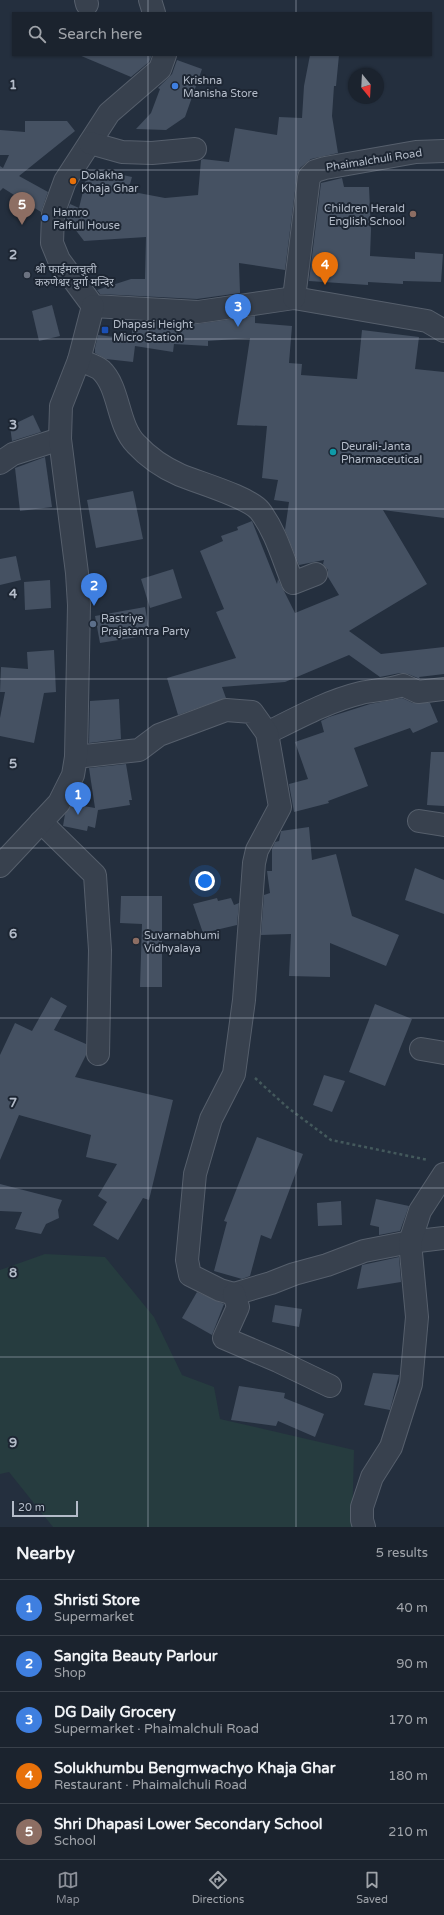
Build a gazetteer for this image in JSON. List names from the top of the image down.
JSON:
{
  "streets": {
    "street": ["Phaimalchuli Road"]
  },
  "places": {
    "other": [
      "Krishna Manisha Store",
      "Dolakha Khaja Ghar",
      "Children Herald English School",
      "Hamro Falfull House",
      "श्री फाईमलचुली करुणेश्वर दुर्गा मन्दिर",
      "Deurali-Janta Pharmaceutical",
      "Rastriye Prajatantra Party",
      "Suvarnabhumi Vidhyalaya"
    ],
    "transit": ["Dhapasi Height Micro Station"]
  },
  "scale_bar": "20 m",
  "north": "bottom",
  "page": {
    "search": "Search here",
    "pins": [
      "5",
      "4",
      "3",
      "2",
      "1"
    ],
    "scale": "20 m",
    "heading": ["Nearby", "5 results"],
    "list": [
      {
        "mark": "1",
        "name": "Shristi Store",
        "note": "Supermarket",
        "value": "40 m"
      },
      {
        "mark": "2",
        "name": "Sangita Beauty Parlour",
        "note": "Shop",
        "value": "90 m"
      },
      {
        "mark": "3",
        "name": "DG Daily Grocery",
        "note": "Supermarket · Phaimalchuli Road",
        "value": "170 m"
      },
      {
        "mark": "4",
        "name": "Solukhumbu Bengmwachyo Khaja Ghar",
        "note": "Restaurant · Phaimalchuli Road",
        "value": "180 m"
      },
      {
        "mark": "5",
        "name": "Shri Dhapasi Lower Secondary School",
        "note": "School",
        "value": "210 m"
      }
    ],
    "nav": ["Map", "Directions", "Saved"]
  },
  "grid": {
    "rows": [
      "1",
      "2",
      "3",
      "4",
      "5",
      "6",
      "7",
      "8",
      "9"
    ]
  }
}
